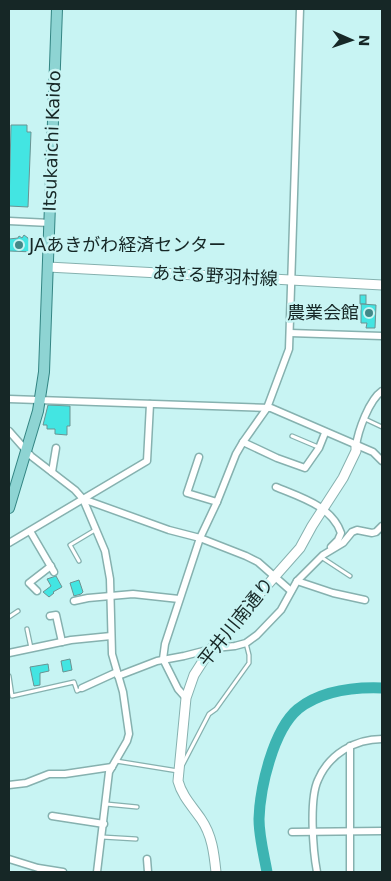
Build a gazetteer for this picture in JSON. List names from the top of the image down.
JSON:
{
  "streets": {
    "main road": ["Itsukaichi Kaido"],
    "street": ["あきる野羽村線", "平井川南通り"]
  },
  "crossings": [
    ["Itsukaichi Kaido", "あきる野羽村線"]
  ],
  "places": ["JAあきがわ経済センター", "農業会館"],
  "north": "right"
}
